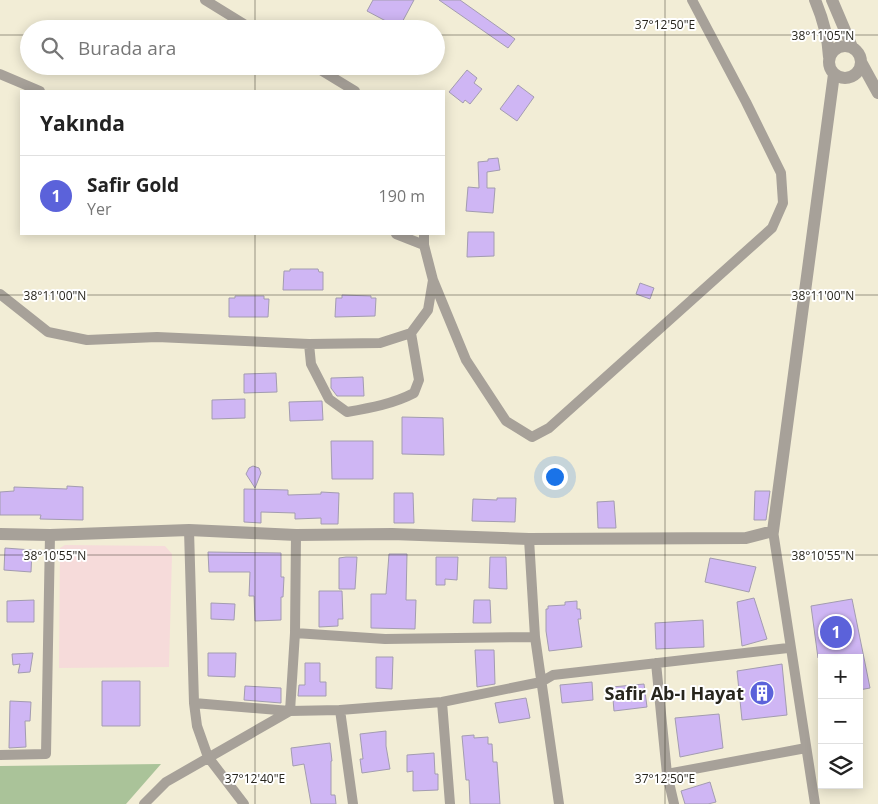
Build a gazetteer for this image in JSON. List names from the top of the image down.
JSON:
{
  "places": {
    "building": ["Safir Ab-ı Hayat"]
  },
  "page": {
    "search": "Burada ara",
    "heading": "Yakında",
    "list": [
      {
        "mark": "1",
        "name": "Safir Gold",
        "note": "Yer",
        "value": "190 m"
      }
    ],
    "pins": "1",
    "map_buttons": ["+", "−"]
  },
  "coordinates": [
    "37°12'50\"E",
    "38°11'05\"N",
    "38°11'00\"N",
    "38°10'55\"N",
    "37°12'40\"E"
  ]
}
